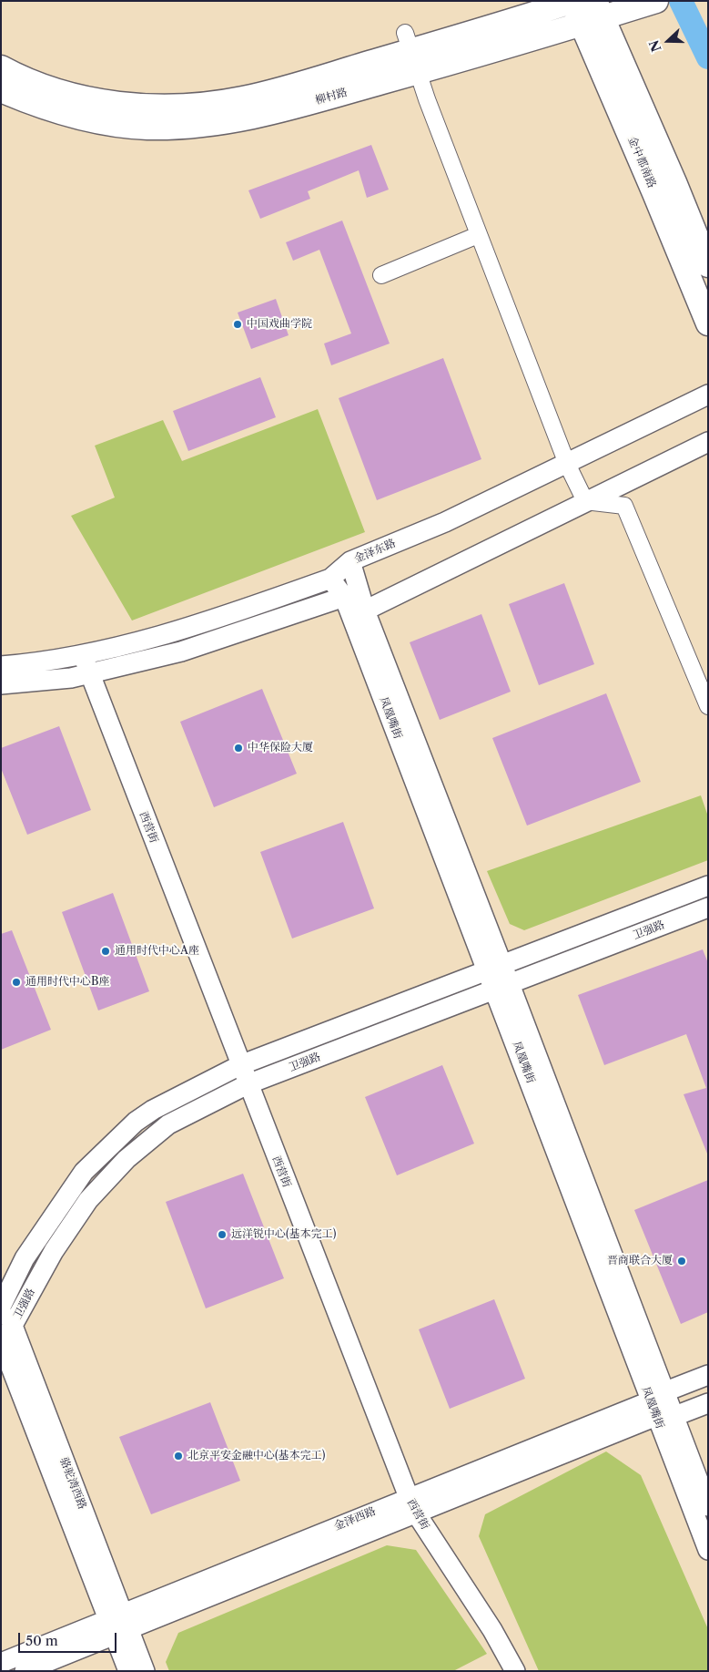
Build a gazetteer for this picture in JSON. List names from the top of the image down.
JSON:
{
  "streets": {
    "main road": ["柳村路", "金中都南路"],
    "street": [
      "金泽东路",
      "凤凰嘴街",
      "西营街",
      "卫强路",
      "骆驼湾西路",
      "金泽西路"
    ]
  },
  "crossings": [
    ["柳村路", "金中都南路"],
    ["金泽东路", "凤凰嘴街"],
    ["金泽东路", "西营街"],
    ["凤凰嘴街", "卫强路"],
    ["凤凰嘴街", "金泽西路"],
    ["西营街", "卫强路"],
    ["西营街", "金泽西路"],
    ["卫强路", "骆驼湾西路"],
    ["骆驼湾西路", "金泽西路"]
  ],
  "places": [
    "中国戏曲学院",
    "中华保险大厦",
    "通用时代中心A座",
    "通用时代中心B座",
    "远洋锐中心(基本完工)",
    "晋商联合大厦",
    "北京平安金融中心(基本完工)"
  ],
  "scale_bar": "50 m",
  "north": "left"
}
